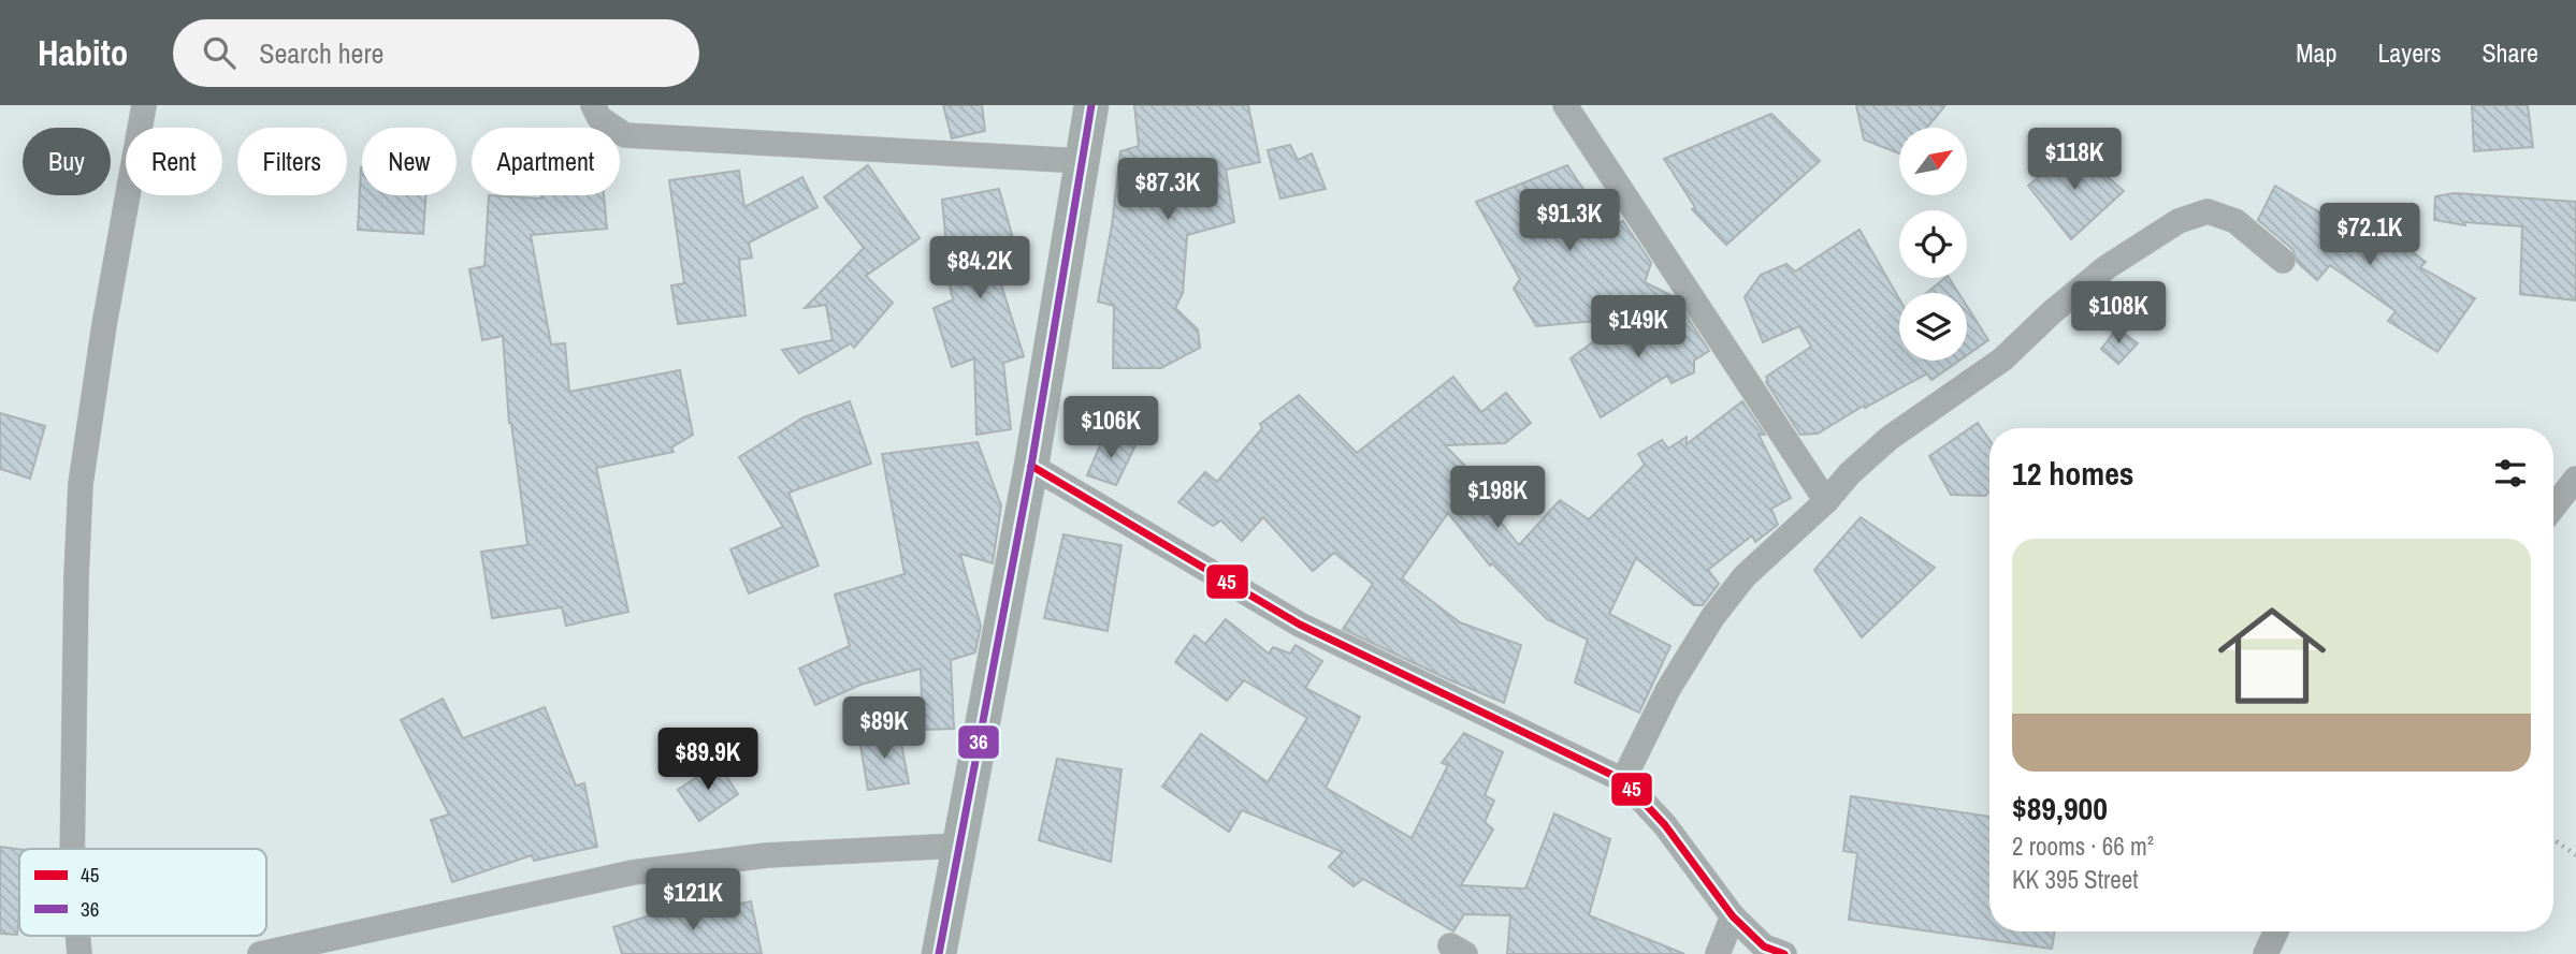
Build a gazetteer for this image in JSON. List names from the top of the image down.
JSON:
{
  "lines": ["transit line 36", "transit line 45"],
  "legend": ["45", "36"],
  "north": "top right",
  "page": {
    "header": "Habito",
    "search": "Search here",
    "nav": ["Map", "Layers", "Share"],
    "price": [
      "$118K",
      "$87.3K",
      "$91.3K",
      "$72.1K",
      "$84.2K",
      "$108K",
      "$149K",
      "$106K",
      "$198K",
      "$89K",
      "$89.9K",
      "$121K"
    ],
    "chip": [
      "Buy",
      "Rent",
      "Filters",
      "New",
      "Apartment"
    ],
    "heading": "12 homes",
    "list": [
      {
        "name": "$89,900",
        "note": "2 rooms · 66 m² · KK 395 Street"
      }
    ]
  }
}
